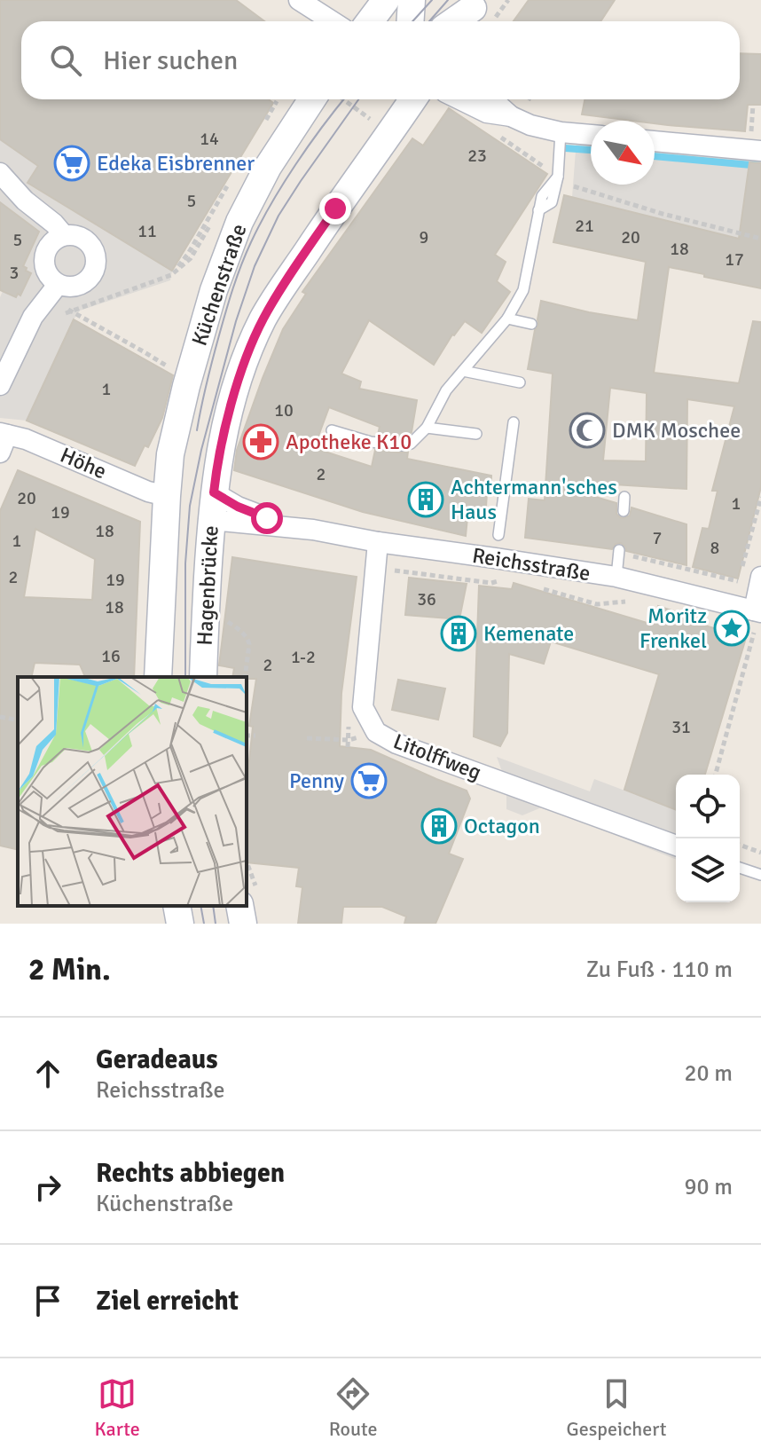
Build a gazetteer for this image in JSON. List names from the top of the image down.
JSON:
{
  "streets": {
    "main road": ["Küchenstraße", "Hagenbrücke"],
    "street": ["Höhe", "Reichsstraße", "Litolffweg"]
  },
  "crossings": [
    ["Küchenstraße", "Höhe"],
    ["Reichsstraße", "Hagenbrücke"],
    ["Reichsstraße", "Litolffweg"]
  ],
  "places": {
    "supermarket": ["Edeka Eisbrenner", "Penny"],
    "mosque": ["DMK Moschee"],
    "pharmacy": ["Apotheke K10"],
    "building": ["Achtermann'sches Haus", "Kemenate", "Octagon"],
    "place": ["Moritz Frenkel"]
  },
  "house_numbers": [
    "14",
    "23",
    "5",
    "21",
    "11",
    "9",
    "20",
    "5",
    "18",
    "17",
    "3",
    "1",
    "10",
    "2",
    "20",
    "1",
    "19",
    "18",
    "7",
    "1",
    "8",
    "2",
    "19",
    "36",
    "18",
    "16",
    "1-2",
    "2",
    "31"
  ],
  "north": "bottom right",
  "page": {
    "search": "Hier suchen",
    "heading": ["2 Min.", "Zu Fuß · 110 m"],
    "list": [
      ["Geradeaus", "Reichsstraße", "20 m"],
      ["Rechts abbiegen", "Küchenstraße", "90 m"],
      "Ziel erreicht"
    ],
    "nav": ["Karte", "Route", "Gespeichert"]
  }
}
